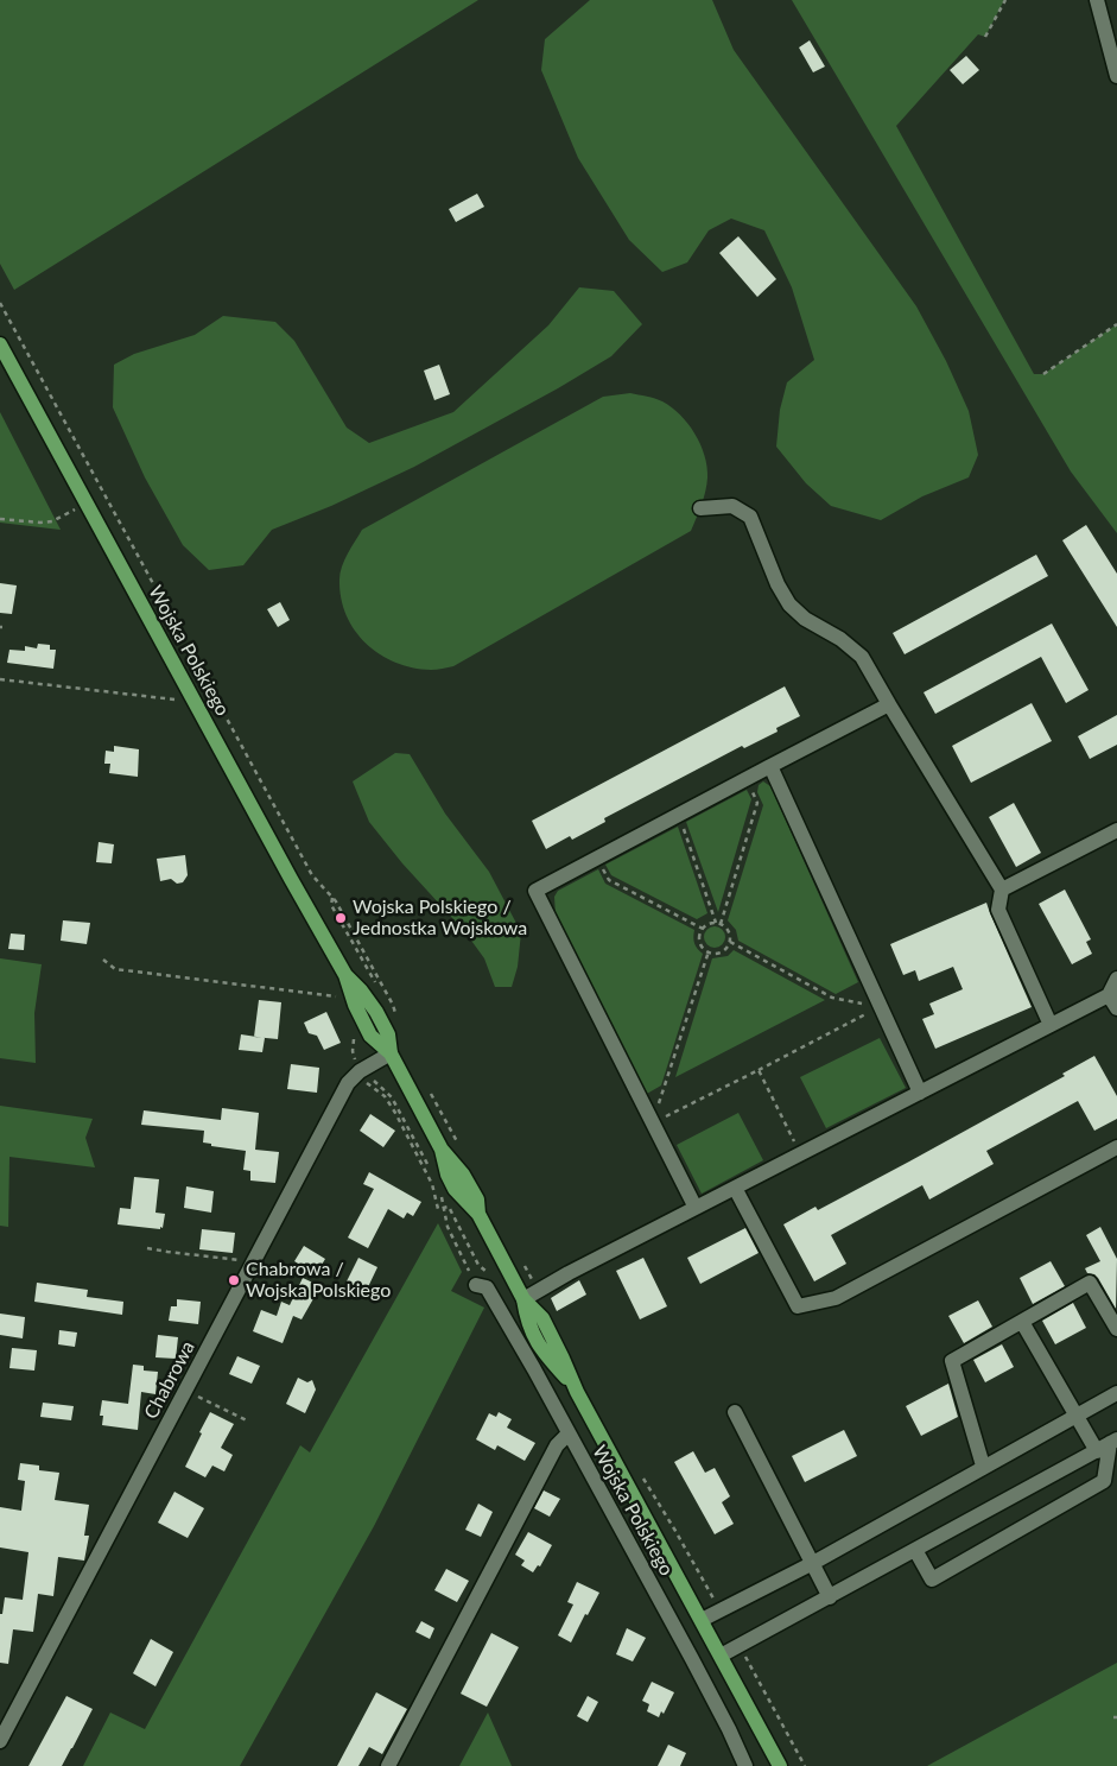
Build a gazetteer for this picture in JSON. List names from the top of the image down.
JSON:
{
  "streets": {
    "main road": ["Wojska Polskiego"],
    "street": ["Chabrowa"]
  },
  "crossings": [
    ["Wojska Polskiego", "Chabrowa"]
  ],
  "places": ["Wojska Polskiego / Jednostka Wojskowa", "Chabrowa / Wojska Polskiego"]
}
